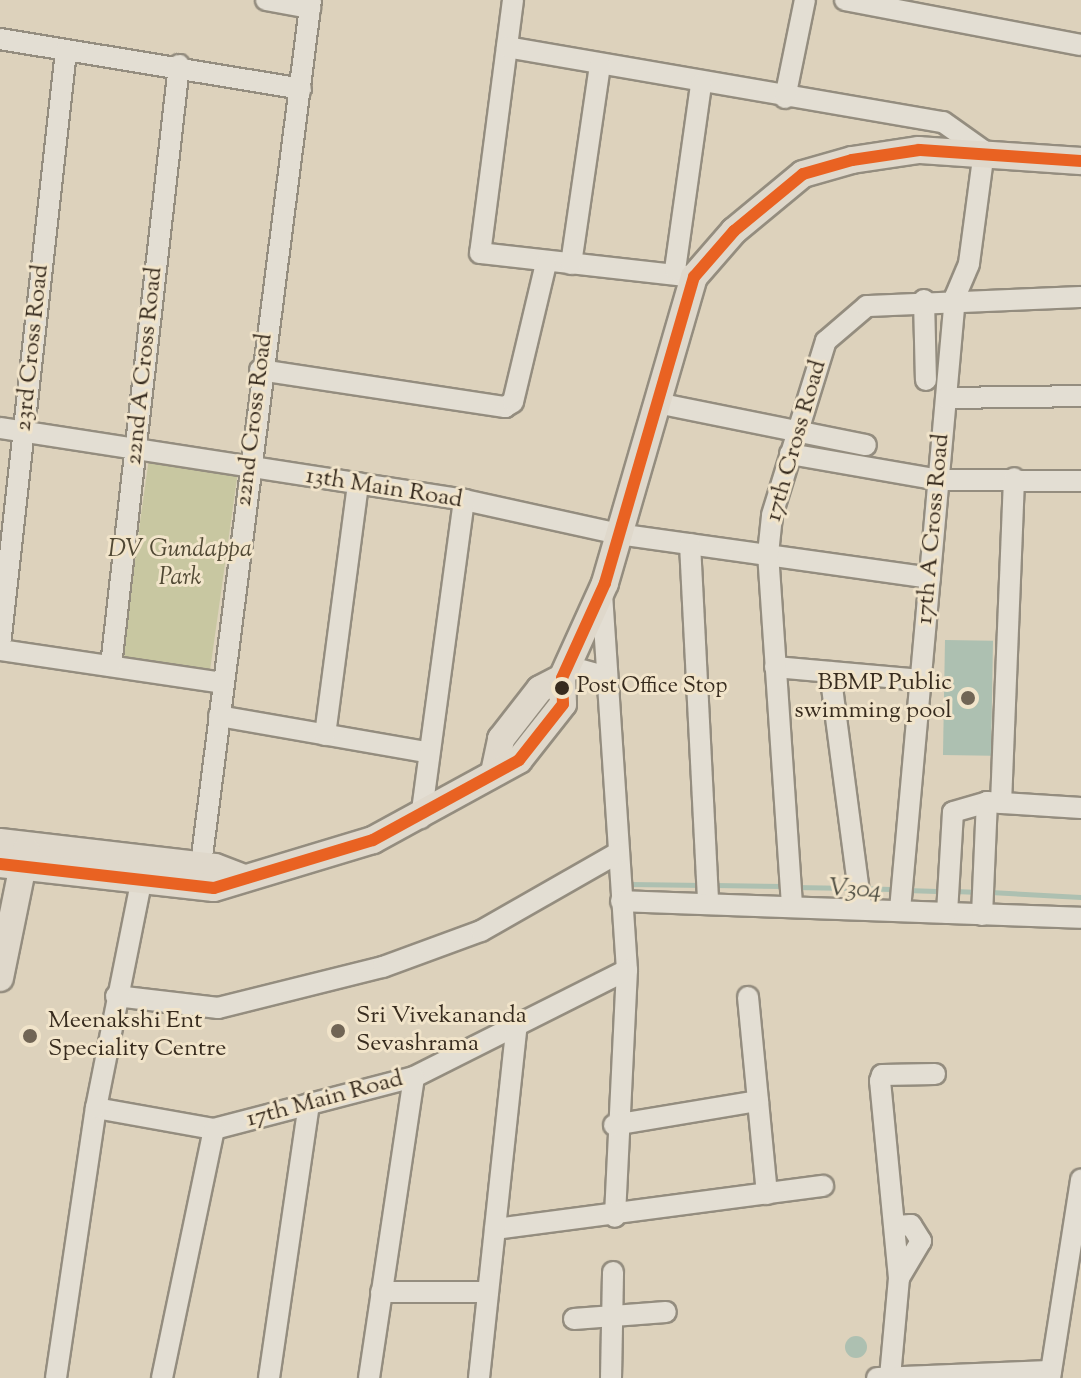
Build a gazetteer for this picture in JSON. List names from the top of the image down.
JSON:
{
  "streets": {
    "street": [
      "23rd Cross Road",
      "22nd A Cross Road",
      "22nd Cross Road",
      "17th Cross Road",
      "13th Main Road",
      "17th A Cross Road",
      "17th Main Road"
    ]
  },
  "crossings": [
    ["23rd Cross Road", "13th Main Road"],
    ["22nd A Cross Road", "13th Main Road"],
    ["22nd Cross Road", "13th Main Road"],
    ["17th Cross Road", "13th Main Road"],
    ["17th Cross Road", "17th A Cross Road"],
    ["13th Main Road", "17th A Cross Road"]
  ],
  "water": ["V304"],
  "parks": ["DV Gundappa Park"],
  "places": [
    "Post Office Stop",
    "BBMP Public swimming pool",
    "Sri Vivekananda Sevashrama",
    "Meenakshi Ent Speciality Centre"
  ]
}
